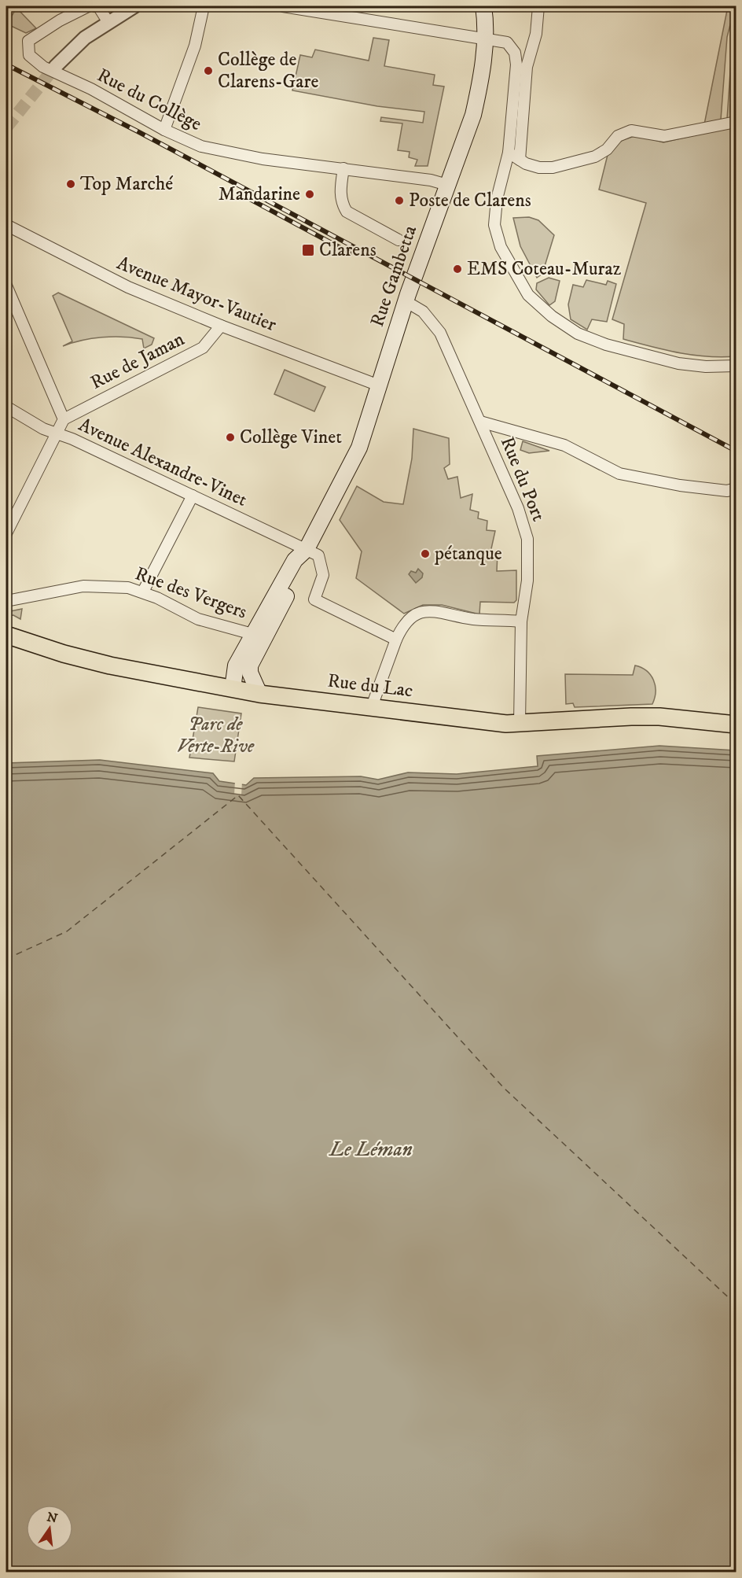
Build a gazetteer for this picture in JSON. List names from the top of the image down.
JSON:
{
  "streets": {
    "main road": ["Rue Gambetta", "Rue du Lac"],
    "street": [
      "Rue du Collège",
      "Avenue Mayor-Vautier",
      "Rue de Jaman",
      "Avenue Alexandre-Vinet",
      "Rue du Port",
      "Rue des Vergers"
    ]
  },
  "crossings": [
    ["Rue du Collège", "Rue Gambetta"],
    ["Rue Gambetta", "Avenue Mayor-Vautier"],
    ["Rue Gambetta", "Avenue Alexandre-Vinet"],
    ["Rue Gambetta", "Rue du Port"],
    ["Rue Gambetta", "Rue des Vergers"],
    ["Rue Gambetta", "Rue du Lac"],
    ["Avenue Mayor-Vautier", "Rue de Jaman"],
    ["Rue du Port", "Rue du Lac"]
  ],
  "water": ["Le Léman"],
  "parks": ["Parc de Verte-Rive"],
  "places": {
    "other": [
      "Collège de Clarens-Gare",
      "Top Marché",
      "Mandarine",
      "Poste de Clarens",
      "EMS Coteau-Muraz",
      "Collège Vinet",
      "pétanque"
    ],
    "transit": ["Clarens"]
  },
  "north": "top"
}
